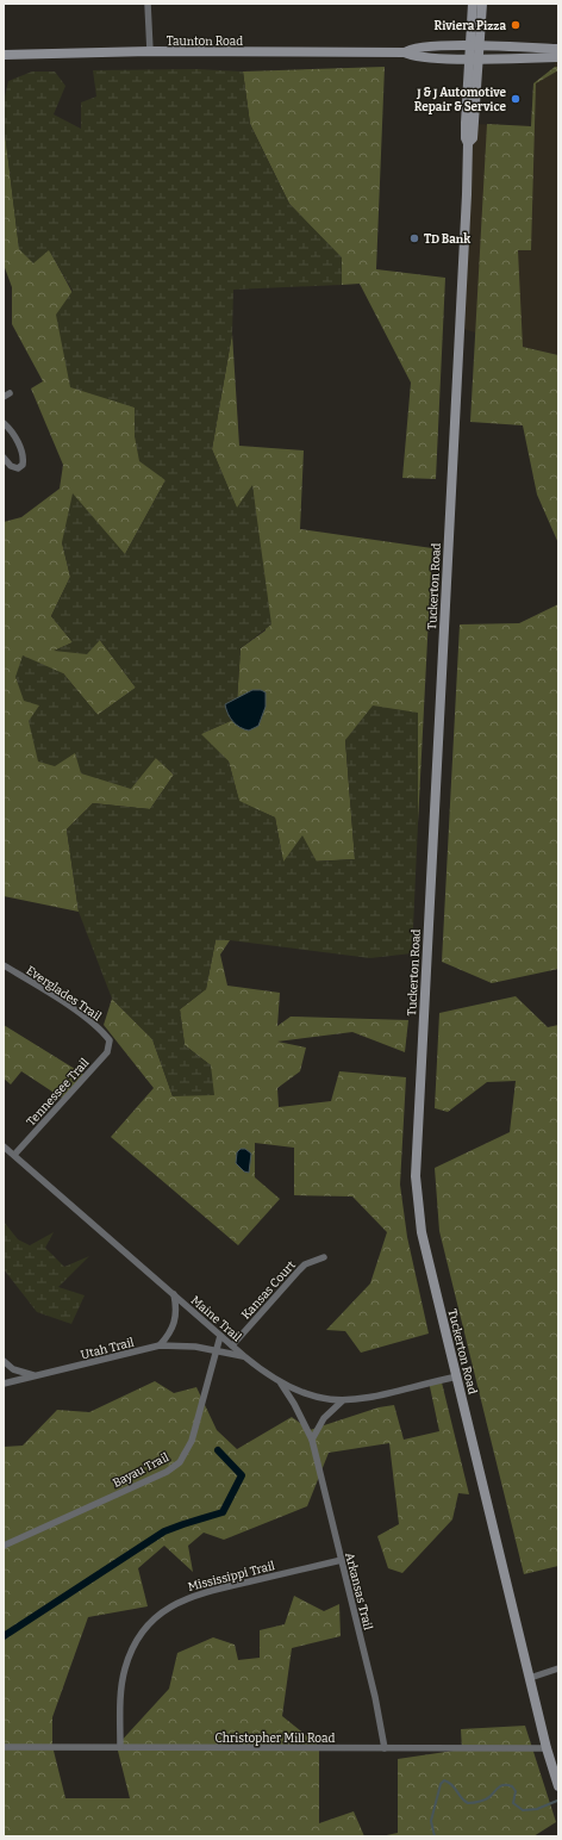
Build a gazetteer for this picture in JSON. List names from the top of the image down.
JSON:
{
  "streets": {
    "main road": ["Taunton Road", "Tuckerton Road"],
    "street": [
      "Everglades Trail",
      "Tennessee Trail",
      "Kansas Court",
      "Maine Trail",
      "Utah Trail",
      "Bayau Trail",
      "Mississippi Trail",
      "Arkansas Trail",
      "Christopher Mill Road"
    ]
  },
  "crossings": [
    ["Taunton Road", "Tuckerton Road"],
    ["Tuckerton Road", "Maine Trail"],
    ["Tuckerton Road", "Christopher Mill Road"],
    ["Everglades Trail", "Tennessee Trail"],
    ["Tennessee Trail", "Maine Trail"],
    ["Kansas Court", "Maine Trail"],
    ["Maine Trail", "Utah Trail"],
    ["Maine Trail", "Arkansas Trail"],
    ["Utah Trail", "Bayau Trail"],
    ["Mississippi Trail", "Arkansas Trail"],
    ["Mississippi Trail", "Christopher Mill Road"],
    ["Arkansas Trail", "Christopher Mill Road"]
  ],
  "places": ["Riviera Pizza", "J & J Automotive Repair & Service", "TD Bank"]
}
